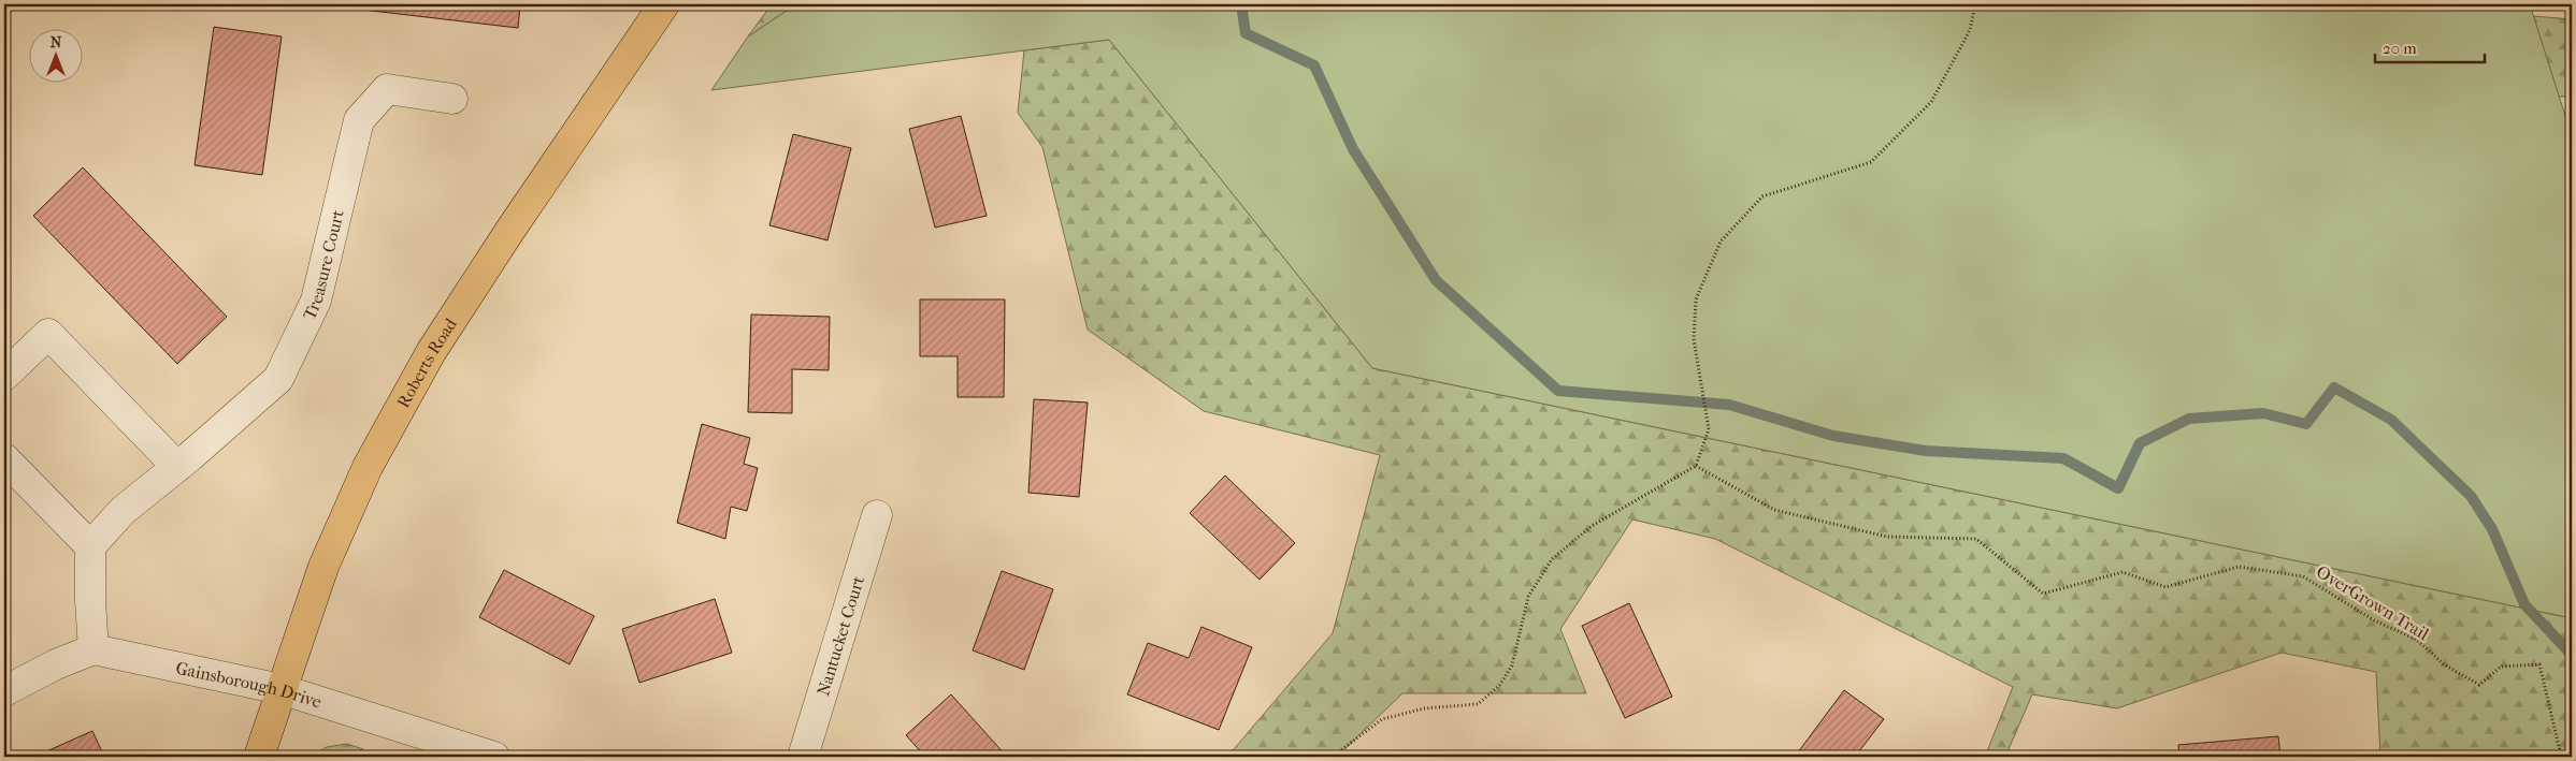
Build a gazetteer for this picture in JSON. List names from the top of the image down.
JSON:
{
  "streets": {
    "main road": ["Roberts Road"],
    "street": ["Treasure Court", "Nantucket Court", "Gainsborough Drive"],
    "path": ["OverGrown Trail"]
  },
  "crossings": [
    ["Roberts Road", "Gainsborough Drive"]
  ],
  "scale_bar": "20 m",
  "north": "top"
}
